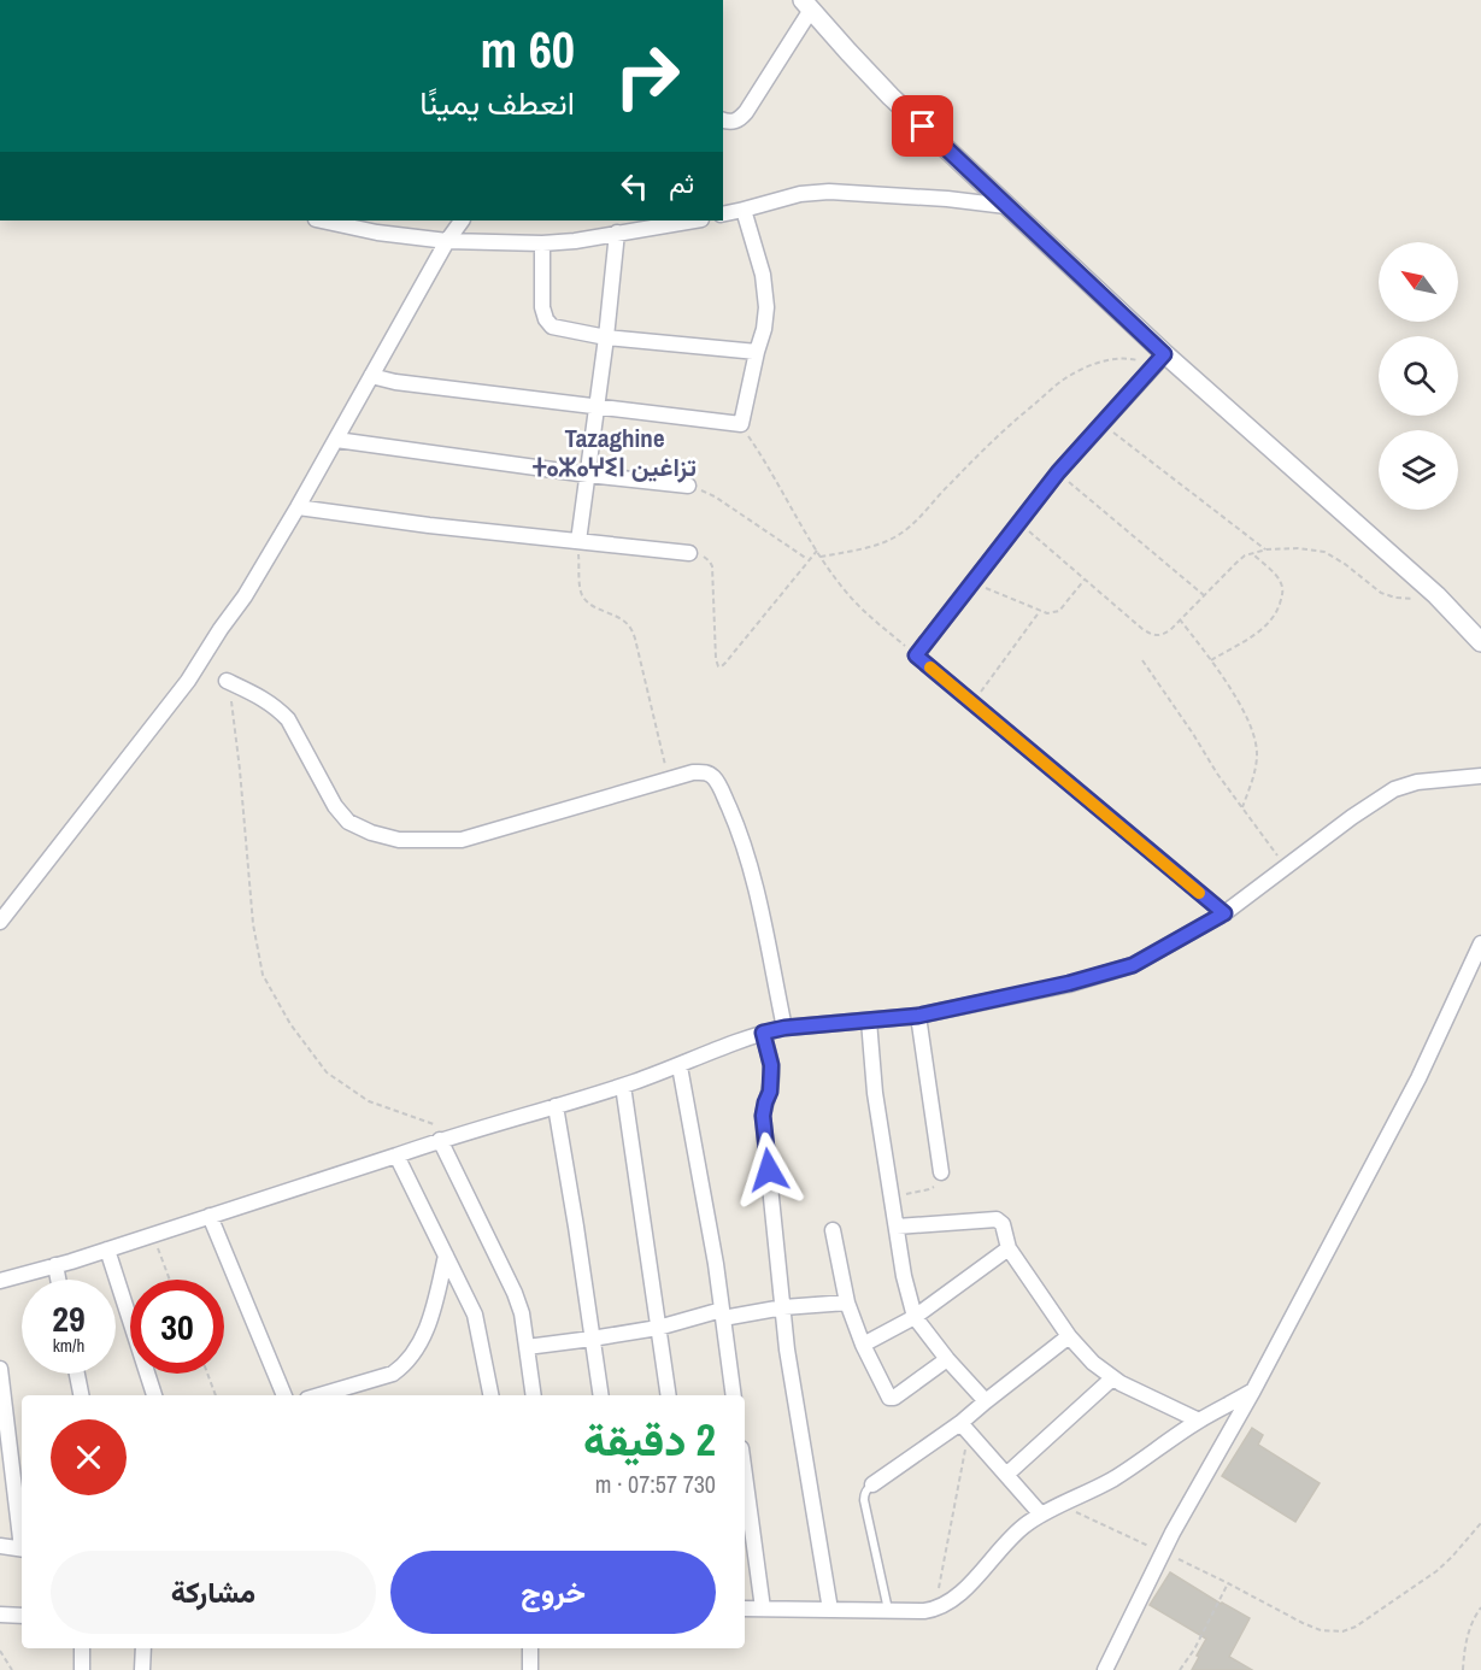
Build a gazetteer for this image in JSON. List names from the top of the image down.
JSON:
{
  "districts": ["Tazaghine ⵜⴰⵣⴰⵖⵉⵏ تزاغين"],
  "north": "top left",
  "page": {
    "turn": ["60 m", "انعطف يمينًا"],
    "then": "ثم",
    "speed": "29 km/h",
    "limit": "30",
    "heading": ["2 دقيقة", "730 m · 07:57"],
    "buttons": ["خروج", "مشاركة"]
  }
}
